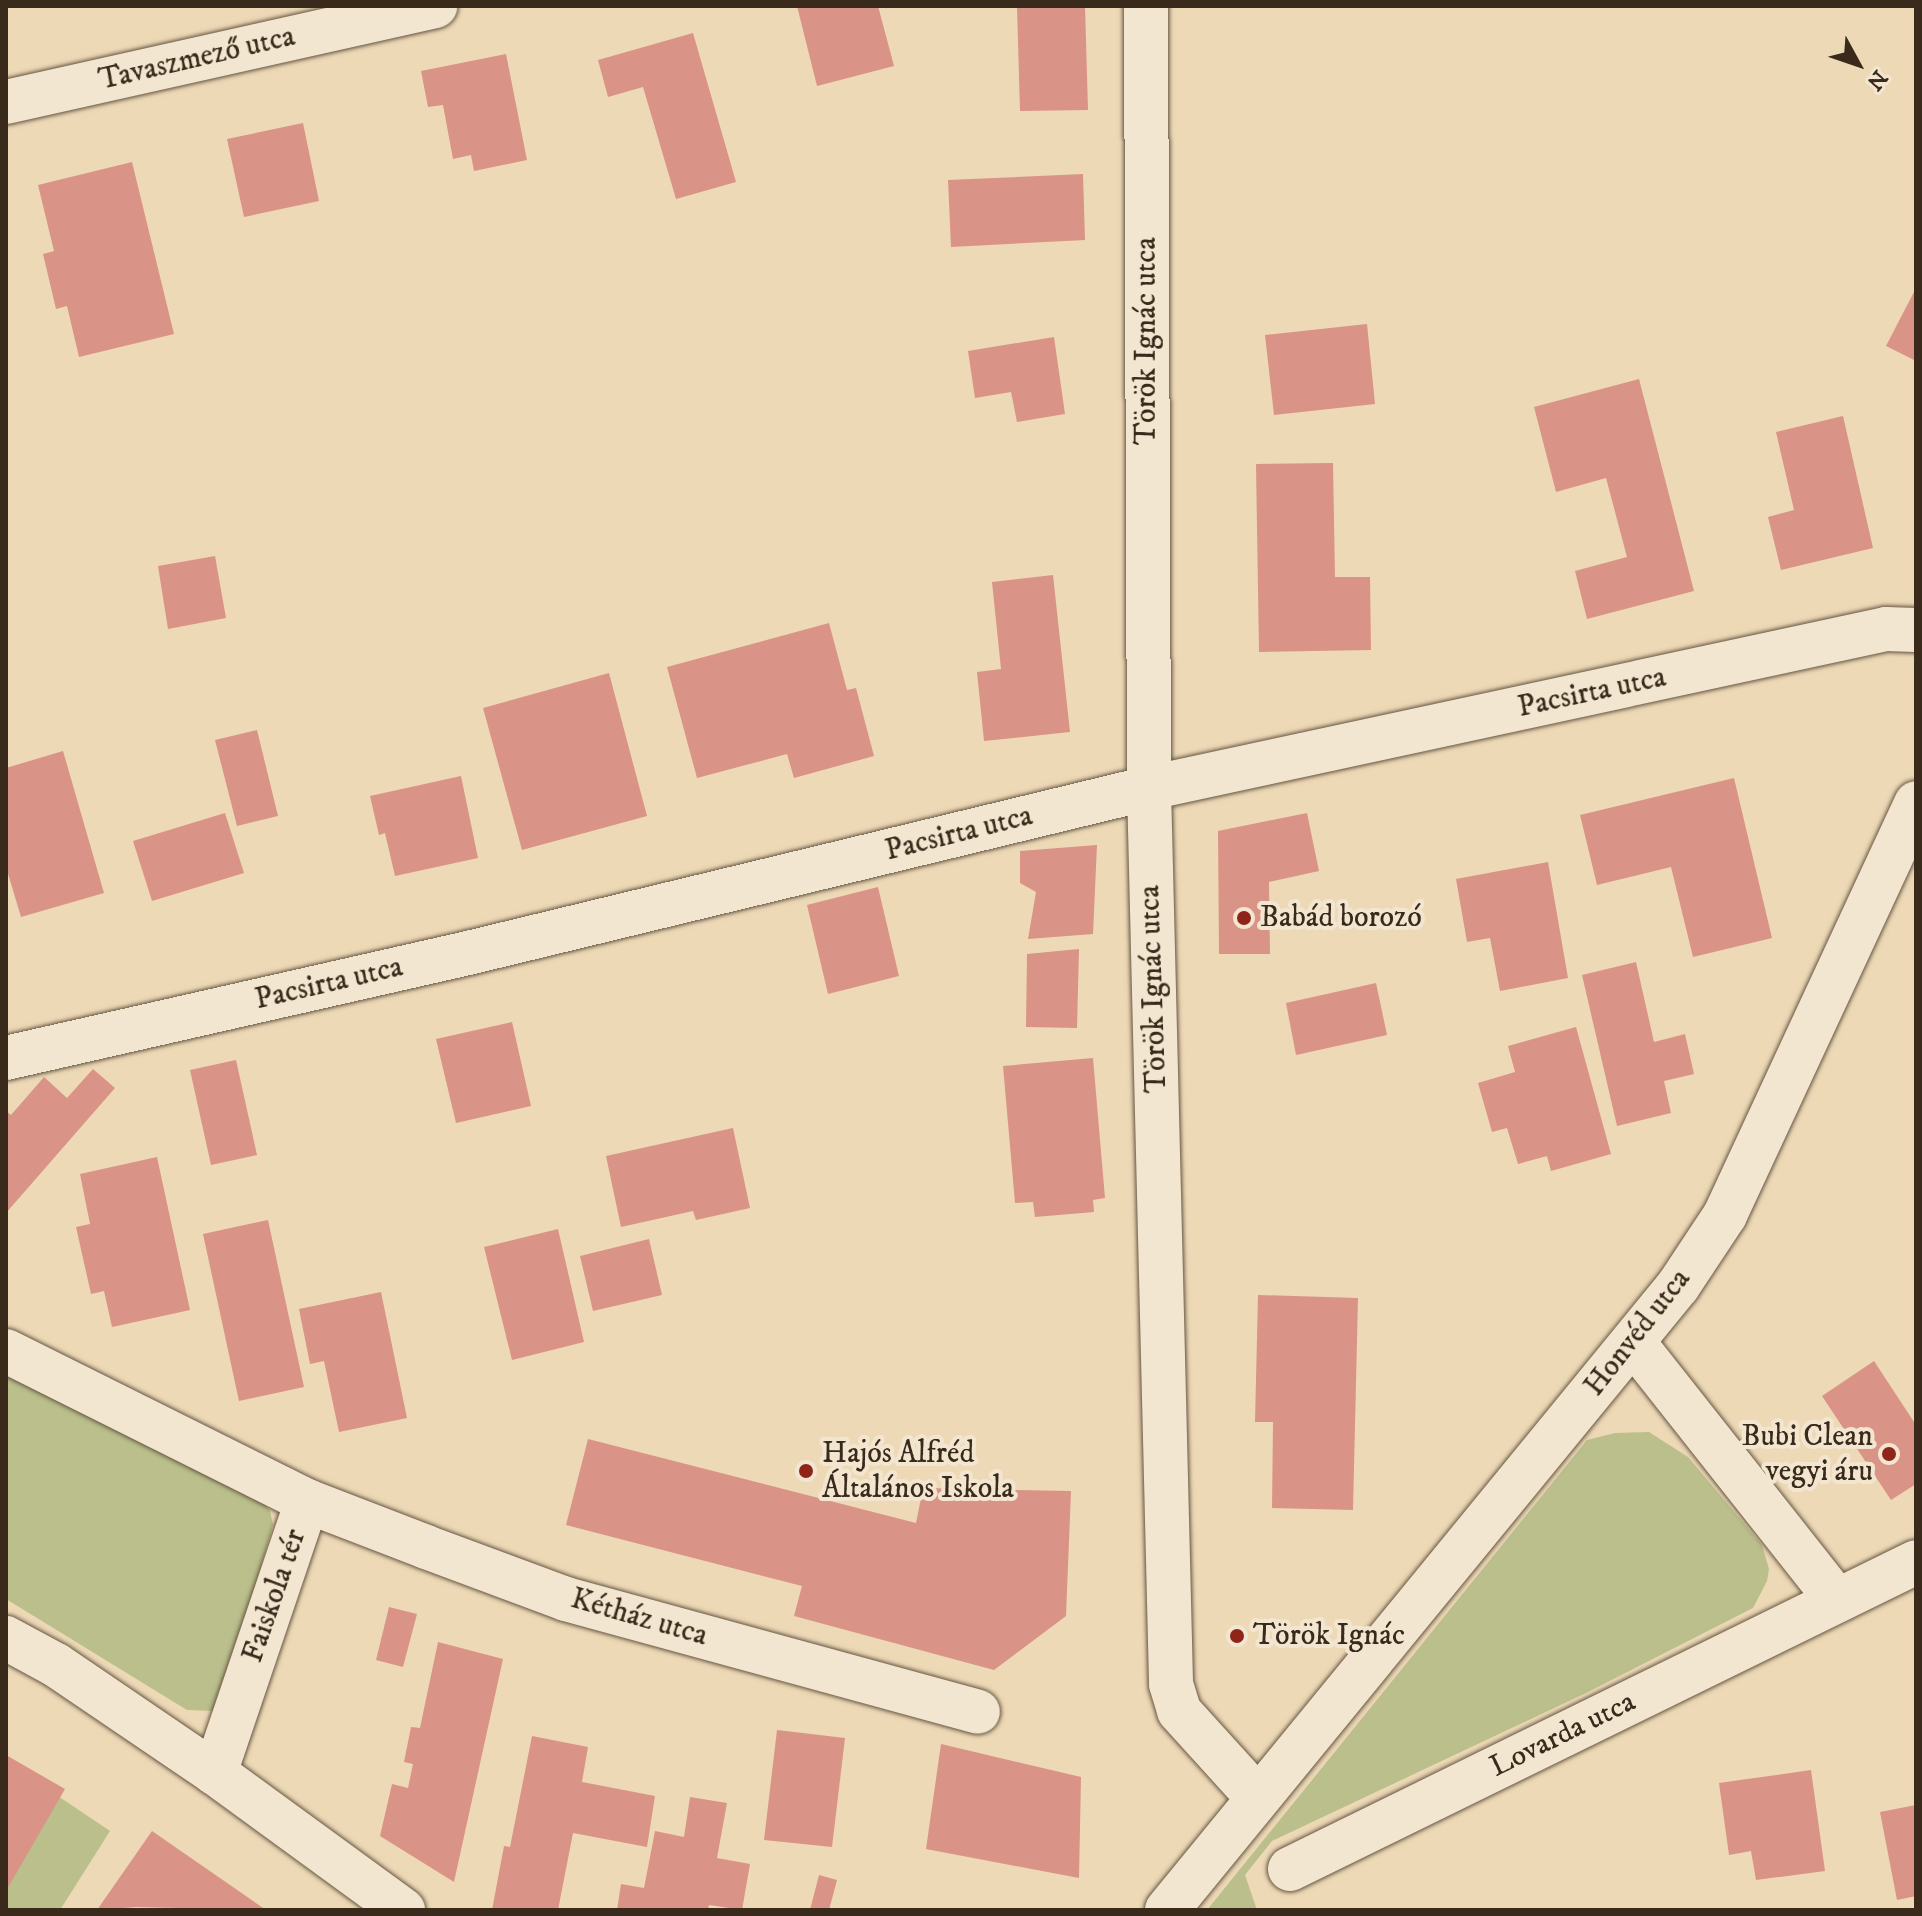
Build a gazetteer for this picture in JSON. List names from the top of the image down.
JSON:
{
  "streets": {
    "street": [
      "Tavaszmező utca",
      "Török Ignác utca",
      "Pacsirta utca",
      "Honvéd utca",
      "Faiskola tér",
      "Kétház utca",
      "Lovarda utca"
    ]
  },
  "crossings": [
    ["Török Ignác utca", "Pacsirta utca"],
    ["Török Ignác utca", "Honvéd utca"],
    ["Faiskola tér", "Kétház utca"]
  ],
  "places": [
    "Babád borozó",
    "Bubi Clean vegyi áru",
    "Hajós Alfréd Általános Iskola",
    "Török Ignác"
  ],
  "north": "bottom right"
}
